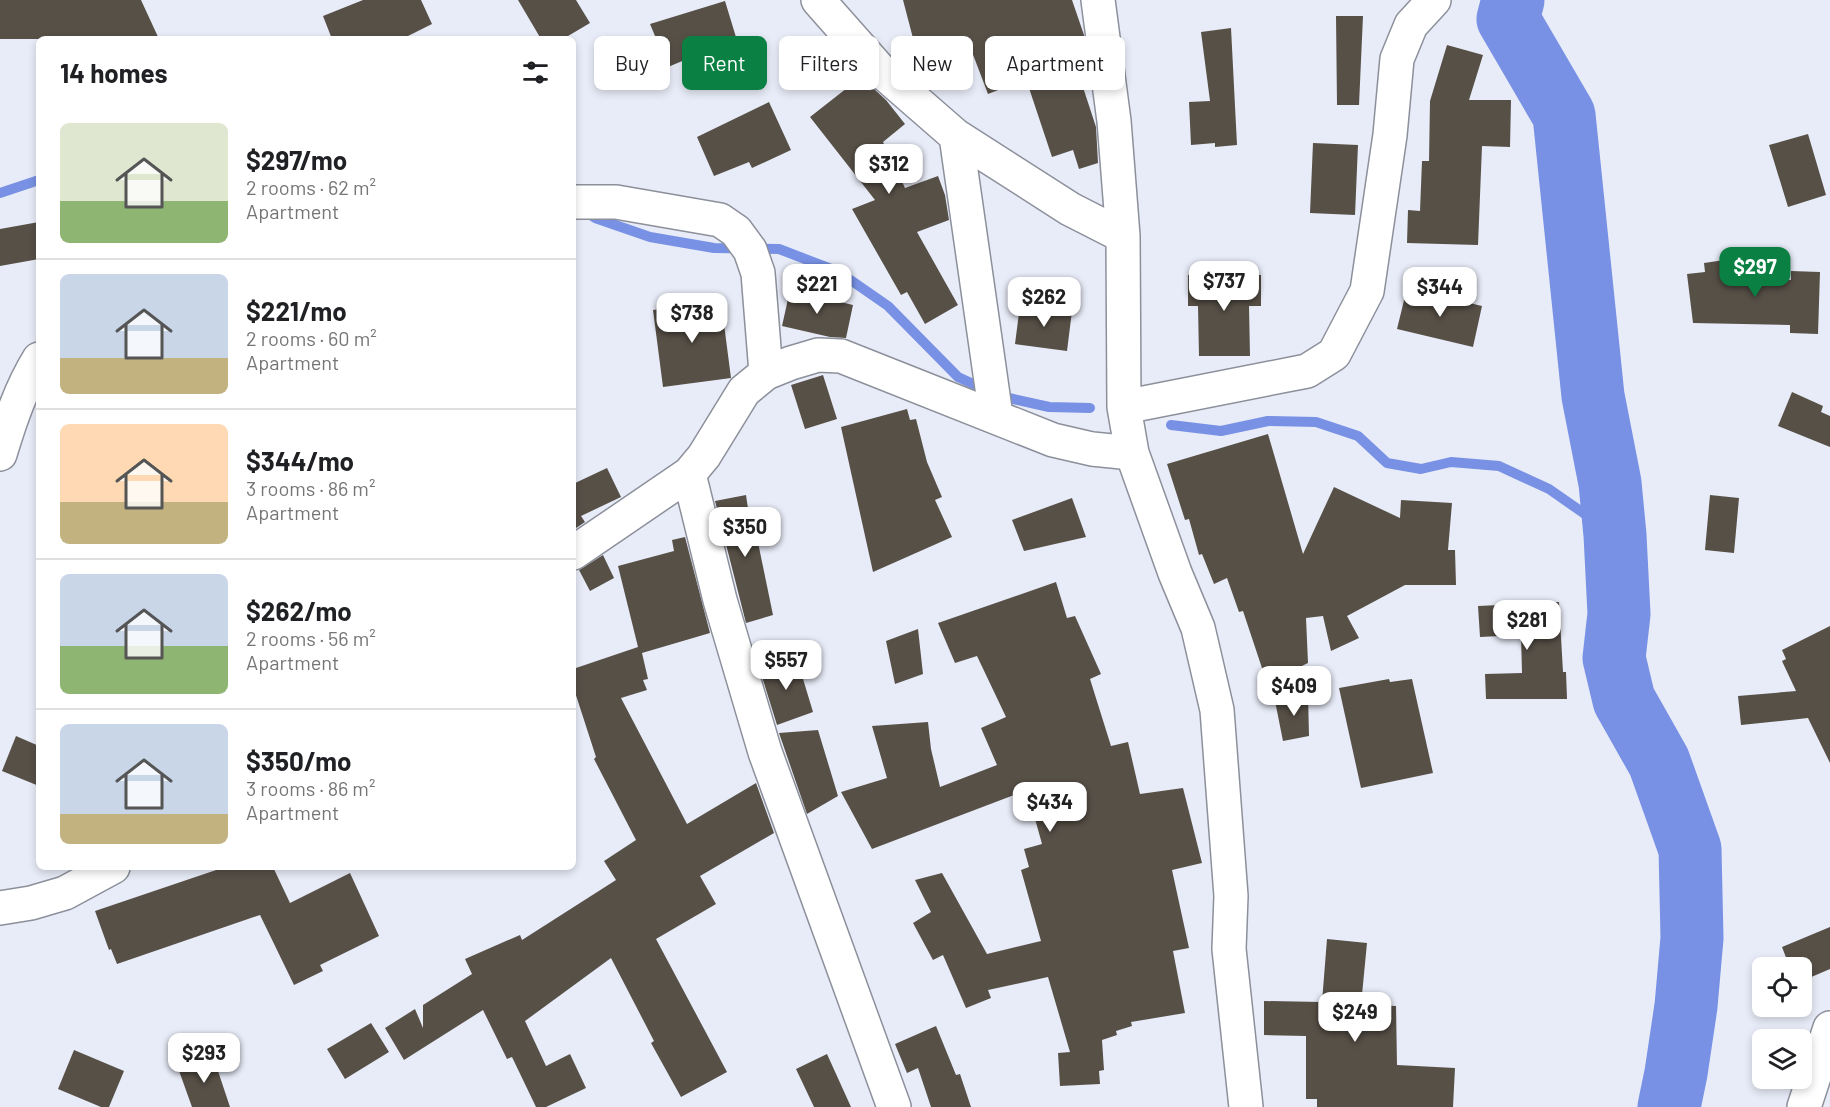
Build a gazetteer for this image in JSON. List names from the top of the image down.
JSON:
{
  "page": {
    "chip": [
      "Buy",
      "Rent",
      "Filters",
      "New",
      "Apartment"
    ],
    "heading": "14 homes",
    "list": [
      {
        "name": "$297/mo",
        "note": "2 rooms · 62 m² · Apartment"
      },
      {
        "name": "$221/mo",
        "note": "2 rooms · 60 m² · Apartment"
      },
      {
        "name": "$344/mo",
        "note": "3 rooms · 86 m² · Apartment"
      },
      {
        "name": "$262/mo",
        "note": "2 rooms · 56 m² · Apartment"
      },
      {
        "name": "$350/mo",
        "note": "3 rooms · 86 m² · Apartment"
      }
    ],
    "price": [
      "$312",
      "$297",
      "$737",
      "$221",
      "$344",
      "$262",
      "$738",
      "$350",
      "$281",
      "$557",
      "$409",
      "$434",
      "$249",
      "$293"
    ]
  }
}
